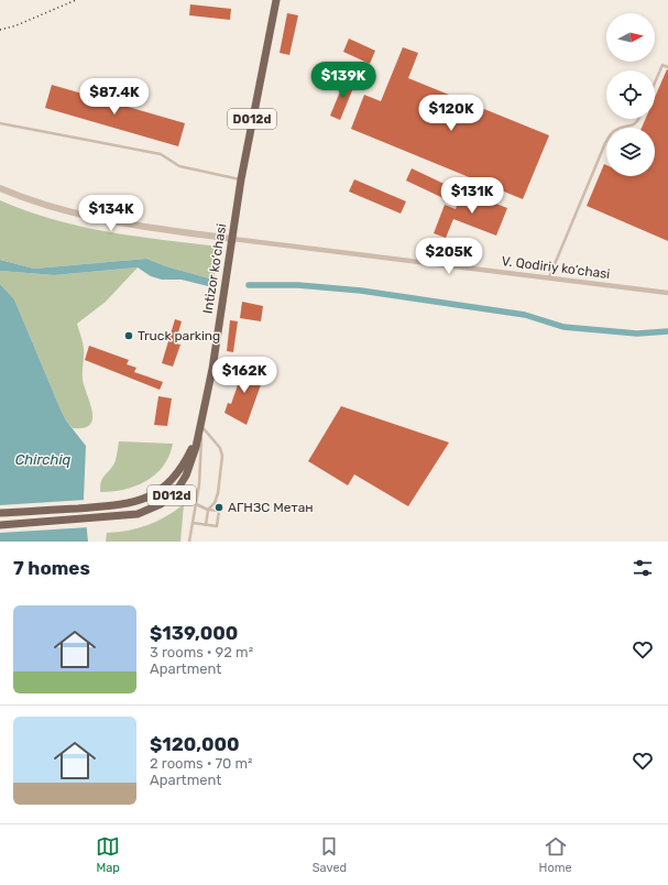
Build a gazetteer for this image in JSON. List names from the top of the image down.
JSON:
{
  "streets": {
    "main road": ["D012d", "Intizor ko‘chasi"],
    "street": ["V. Qodiriy ko‘chasi"]
  },
  "crossings": [
    ["D012d", "Intizor ko‘chasi"],
    ["V. Qodiriy ko‘chasi", "Intizor ko‘chasi"]
  ],
  "water": ["Chirchiq"],
  "places": ["Truck parking", "АГНЗС Метан"],
  "north": "right",
  "page": {
    "price": [
      "$139K",
      "$87.4K",
      "$120K",
      "$131K",
      "$134K",
      "$205K",
      "$162K"
    ],
    "heading": "7 homes",
    "list": [
      {
        "name": "$139,000",
        "note": "3 rooms · 92 m² · Apartment"
      },
      {
        "name": "$120,000",
        "note": "2 rooms · 70 m² · Apartment"
      }
    ],
    "tabs": ["Map", "Saved", "Home"]
  }
}
